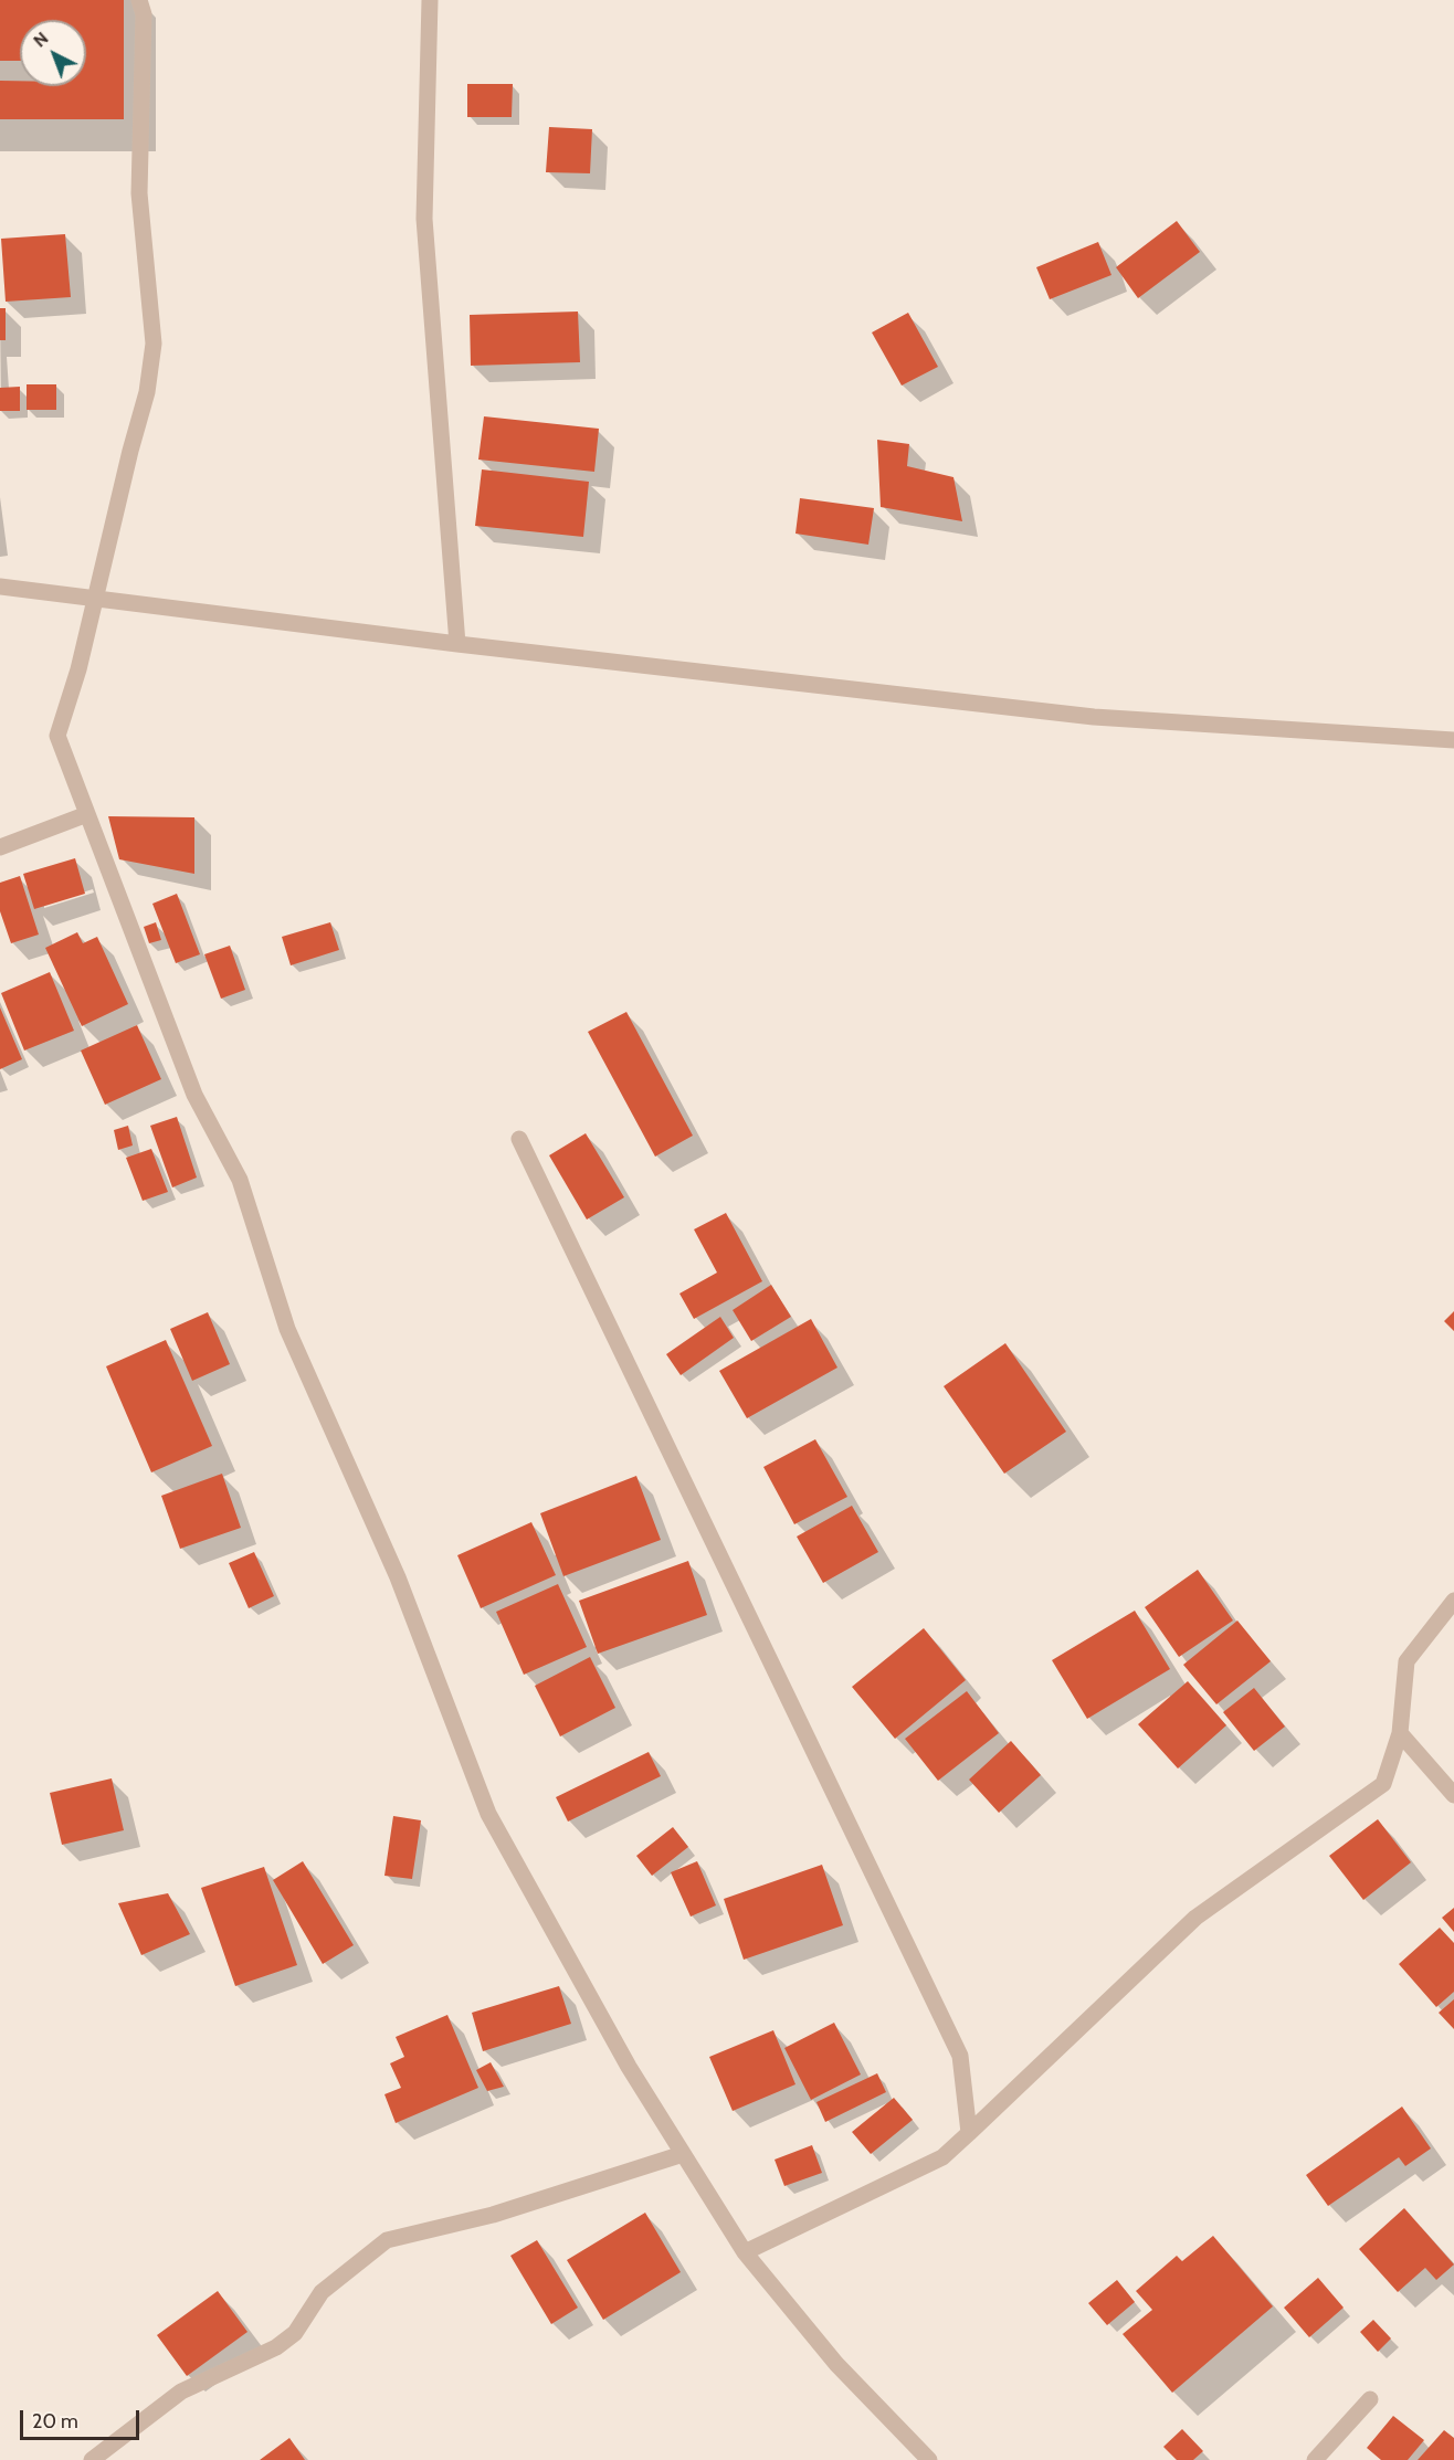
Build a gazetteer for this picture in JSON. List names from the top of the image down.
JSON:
{
  "scale_bar": "20 m",
  "north": "top left"
}
